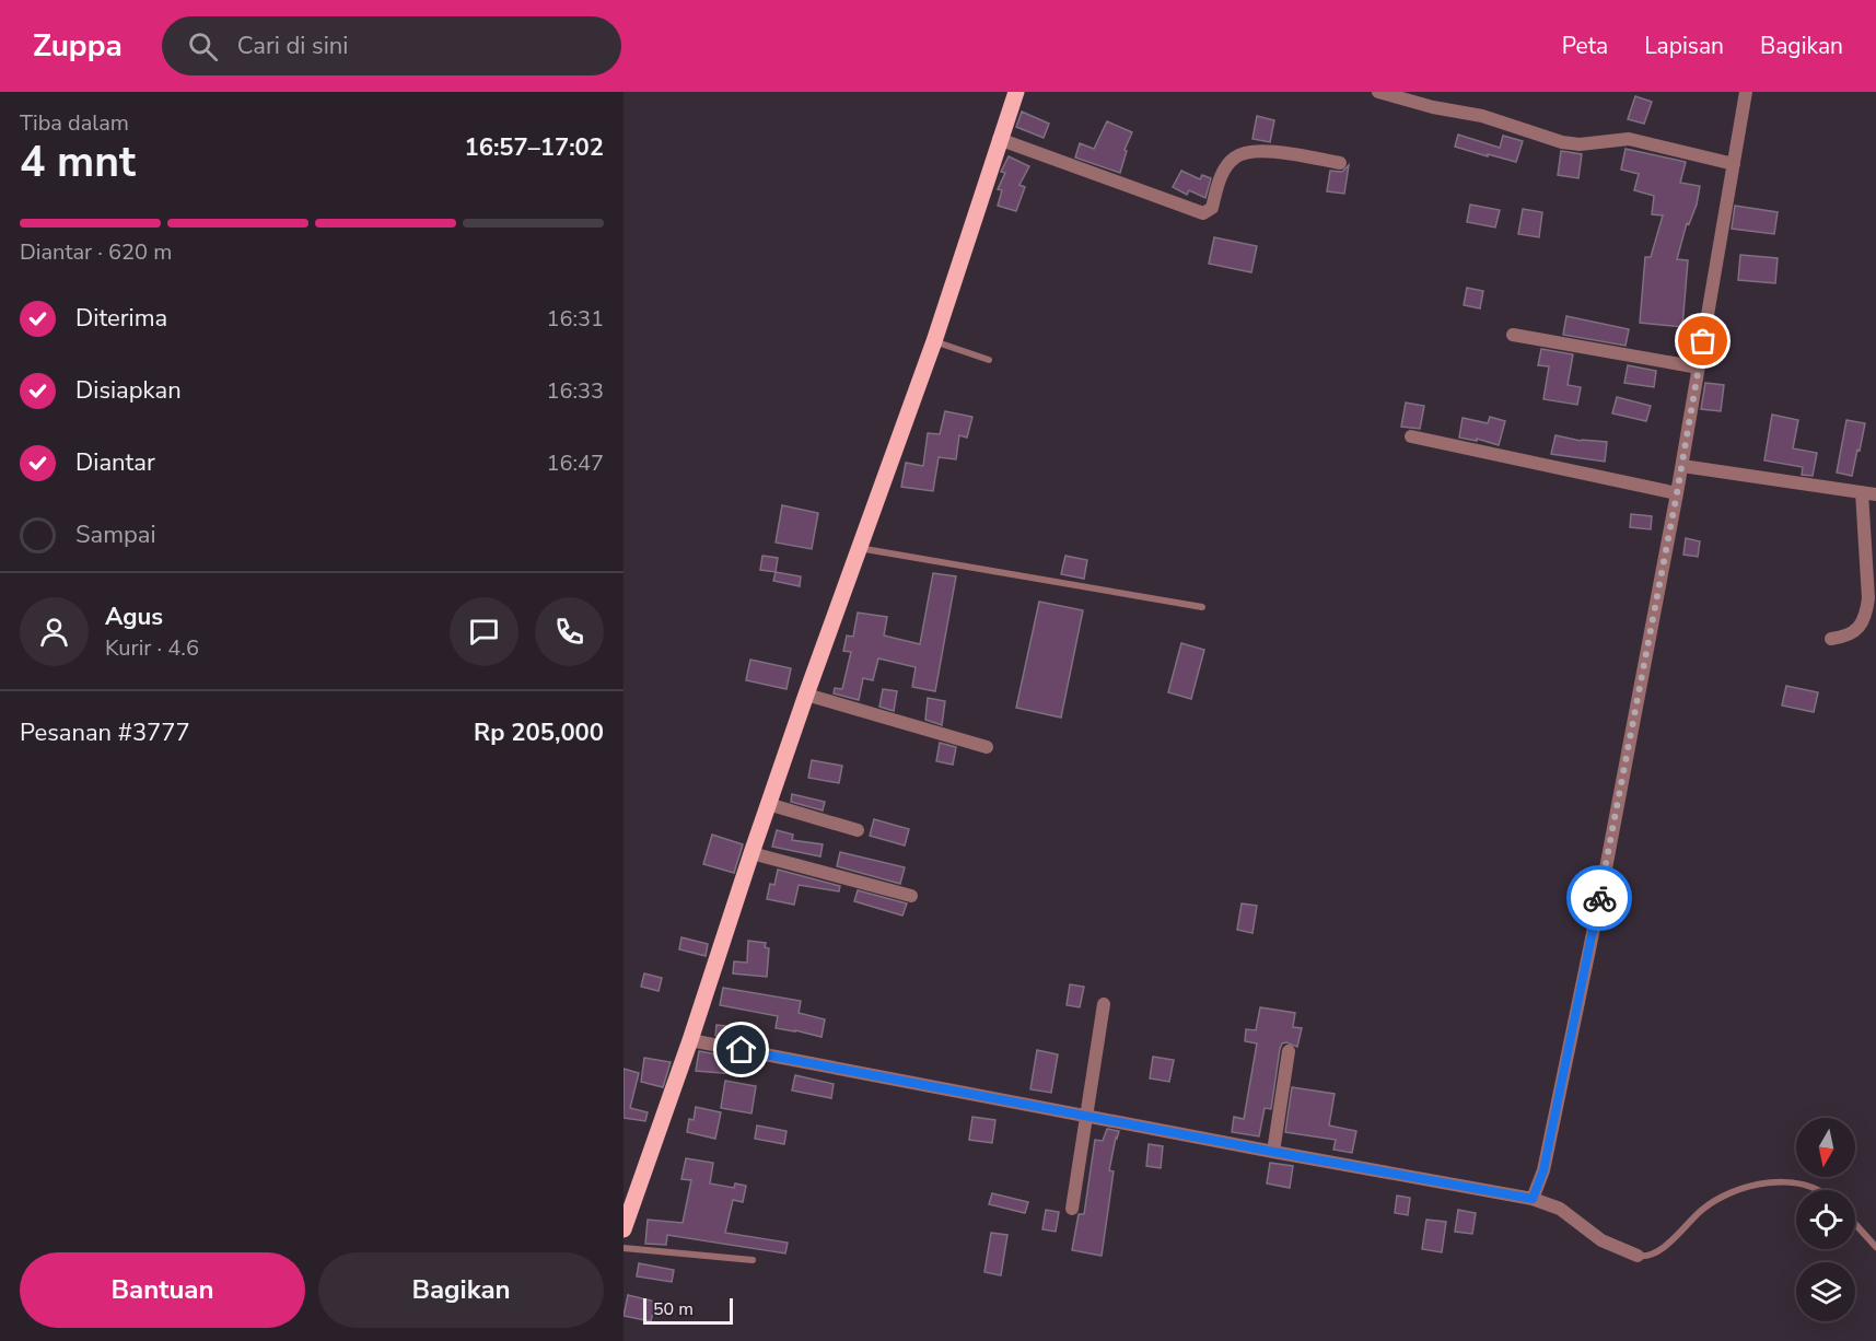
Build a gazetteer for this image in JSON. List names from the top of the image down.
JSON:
{
  "scale_bar": "50 m",
  "north": "bottom",
  "page": {
    "header": "Zuppa",
    "search": "Cari di sini",
    "nav": ["Peta", "Lapisan", "Bagikan"],
    "heading": ["4 mnt", "Tiba dalam", "16:57–17:02"],
    "panel": [
      "Agus",
      "Kurir · 4.6",
      "Pesanan #3777",
      "Rp 205,000"
    ],
    "bar": "Diantar · 620 m",
    "list": [
      ["Diterima", "16:31"],
      ["Disiapkan", "16:33"],
      ["Diantar", "16:47"],
      "Sampai"
    ],
    "buttons": ["Bantuan", "Bagikan"],
    "scale": "50 m"
  }
}
